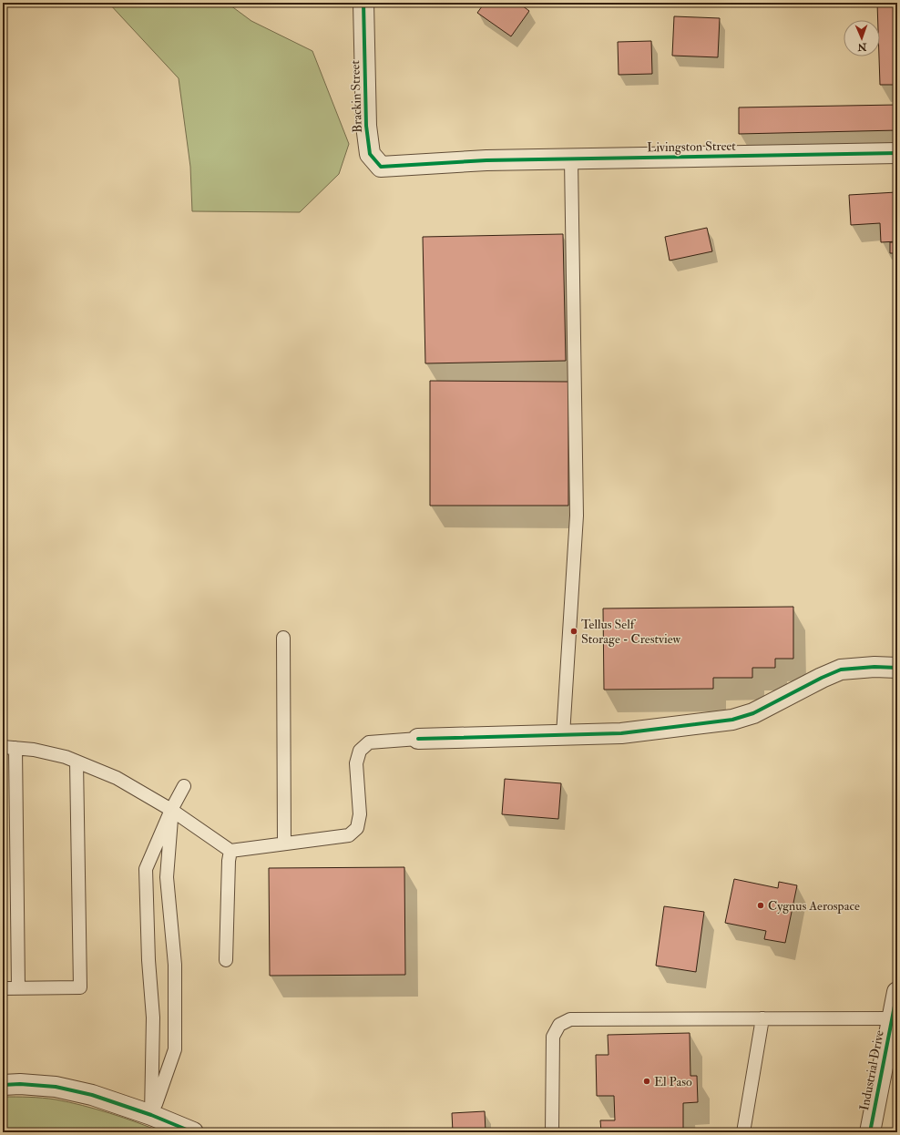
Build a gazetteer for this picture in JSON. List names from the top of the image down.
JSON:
{
  "streets": {
    "street": ["Brackin Street", "Livingston Street", "Industrial Drive"]
  },
  "crossings": [
    ["Brackin Street", "Livingston Street"]
  ],
  "places": ["Tellus Self Storage - Crestview", "Cygnus Aerospace", "El Paso"],
  "north": "bottom"
}
